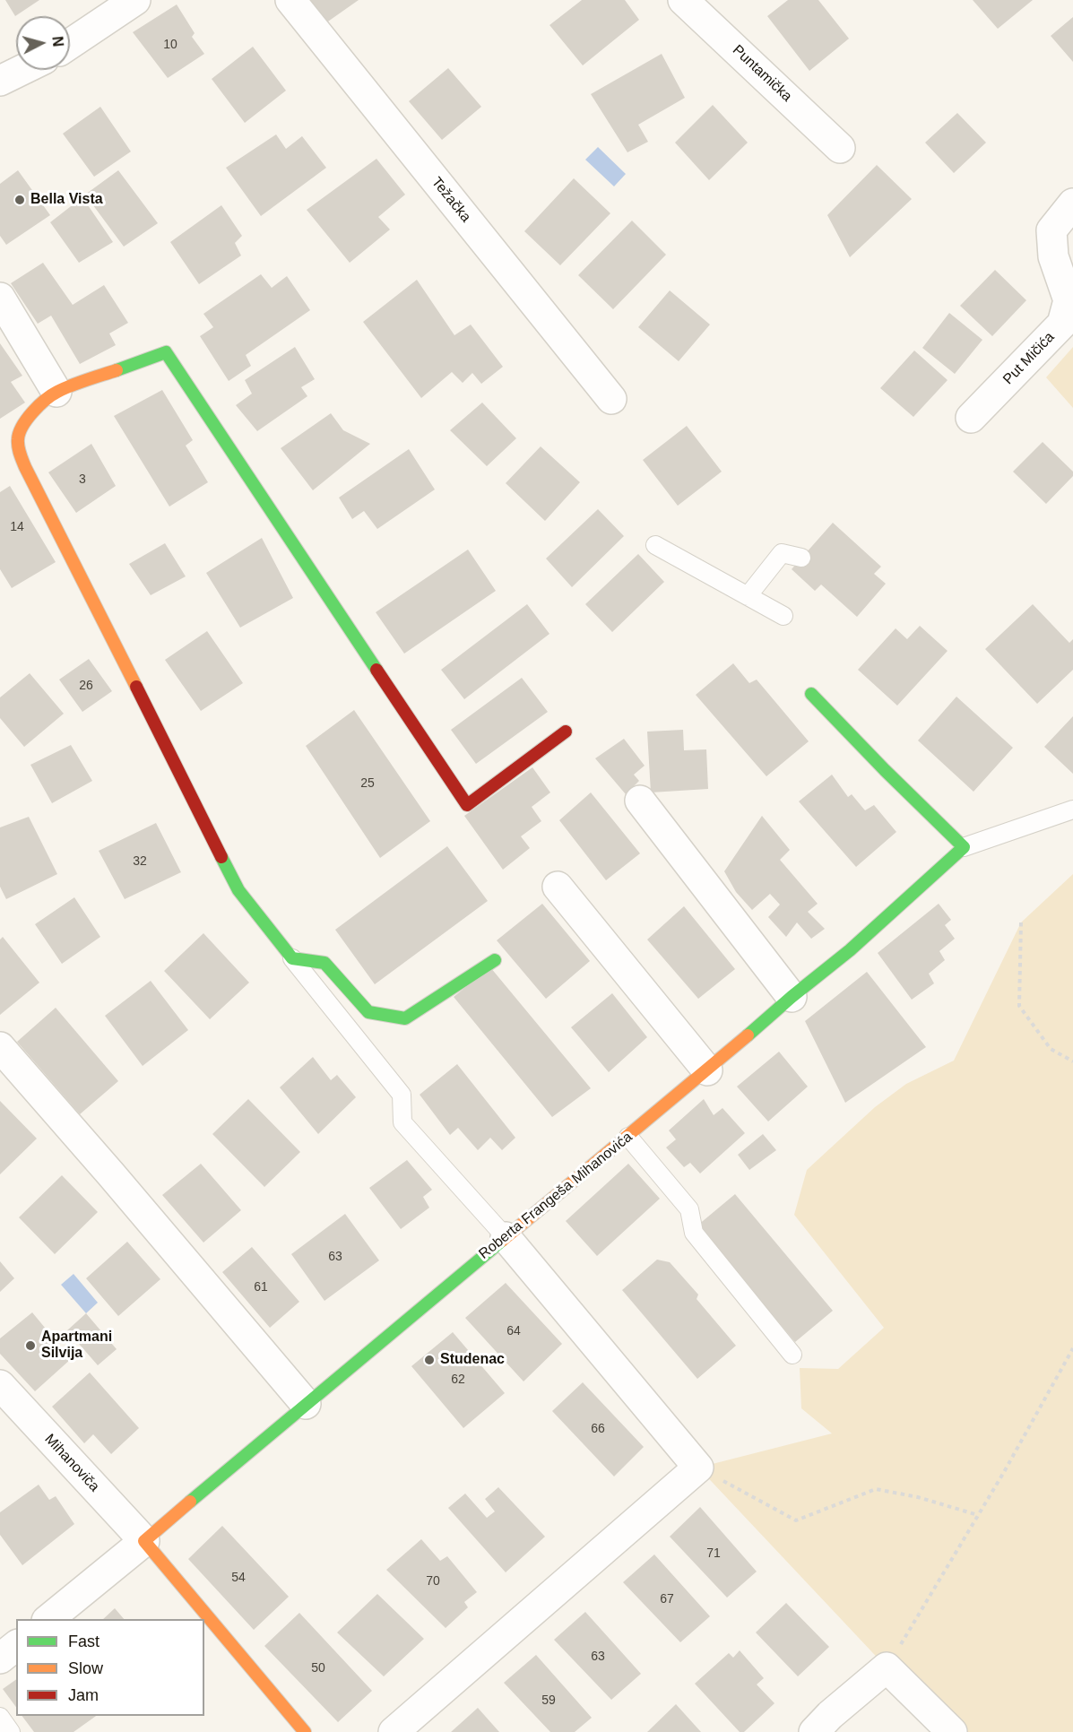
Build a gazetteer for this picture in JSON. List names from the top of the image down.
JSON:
{
  "streets": {
    "street": [
      "Puntamička",
      "Težačka",
      "Put Mičića",
      "Roberta Frangeša Mihanovića",
      "Mihanoviča"
    ]
  },
  "crossings": [
    ["Roberta Frangeša Mihanovića", "Mihanoviča"]
  ],
  "places": ["Bella Vista", "Apartmani Silvija", "Studenac"],
  "house_numbers": [
    "10",
    "3",
    "14",
    "26",
    "25",
    "32",
    "63",
    "61",
    "64",
    "62",
    "66",
    "71",
    "54",
    "70",
    "67",
    "63",
    "50",
    "59"
  ],
  "legend": ["Fast", "Slow", "Jam"],
  "north": "right"
}
